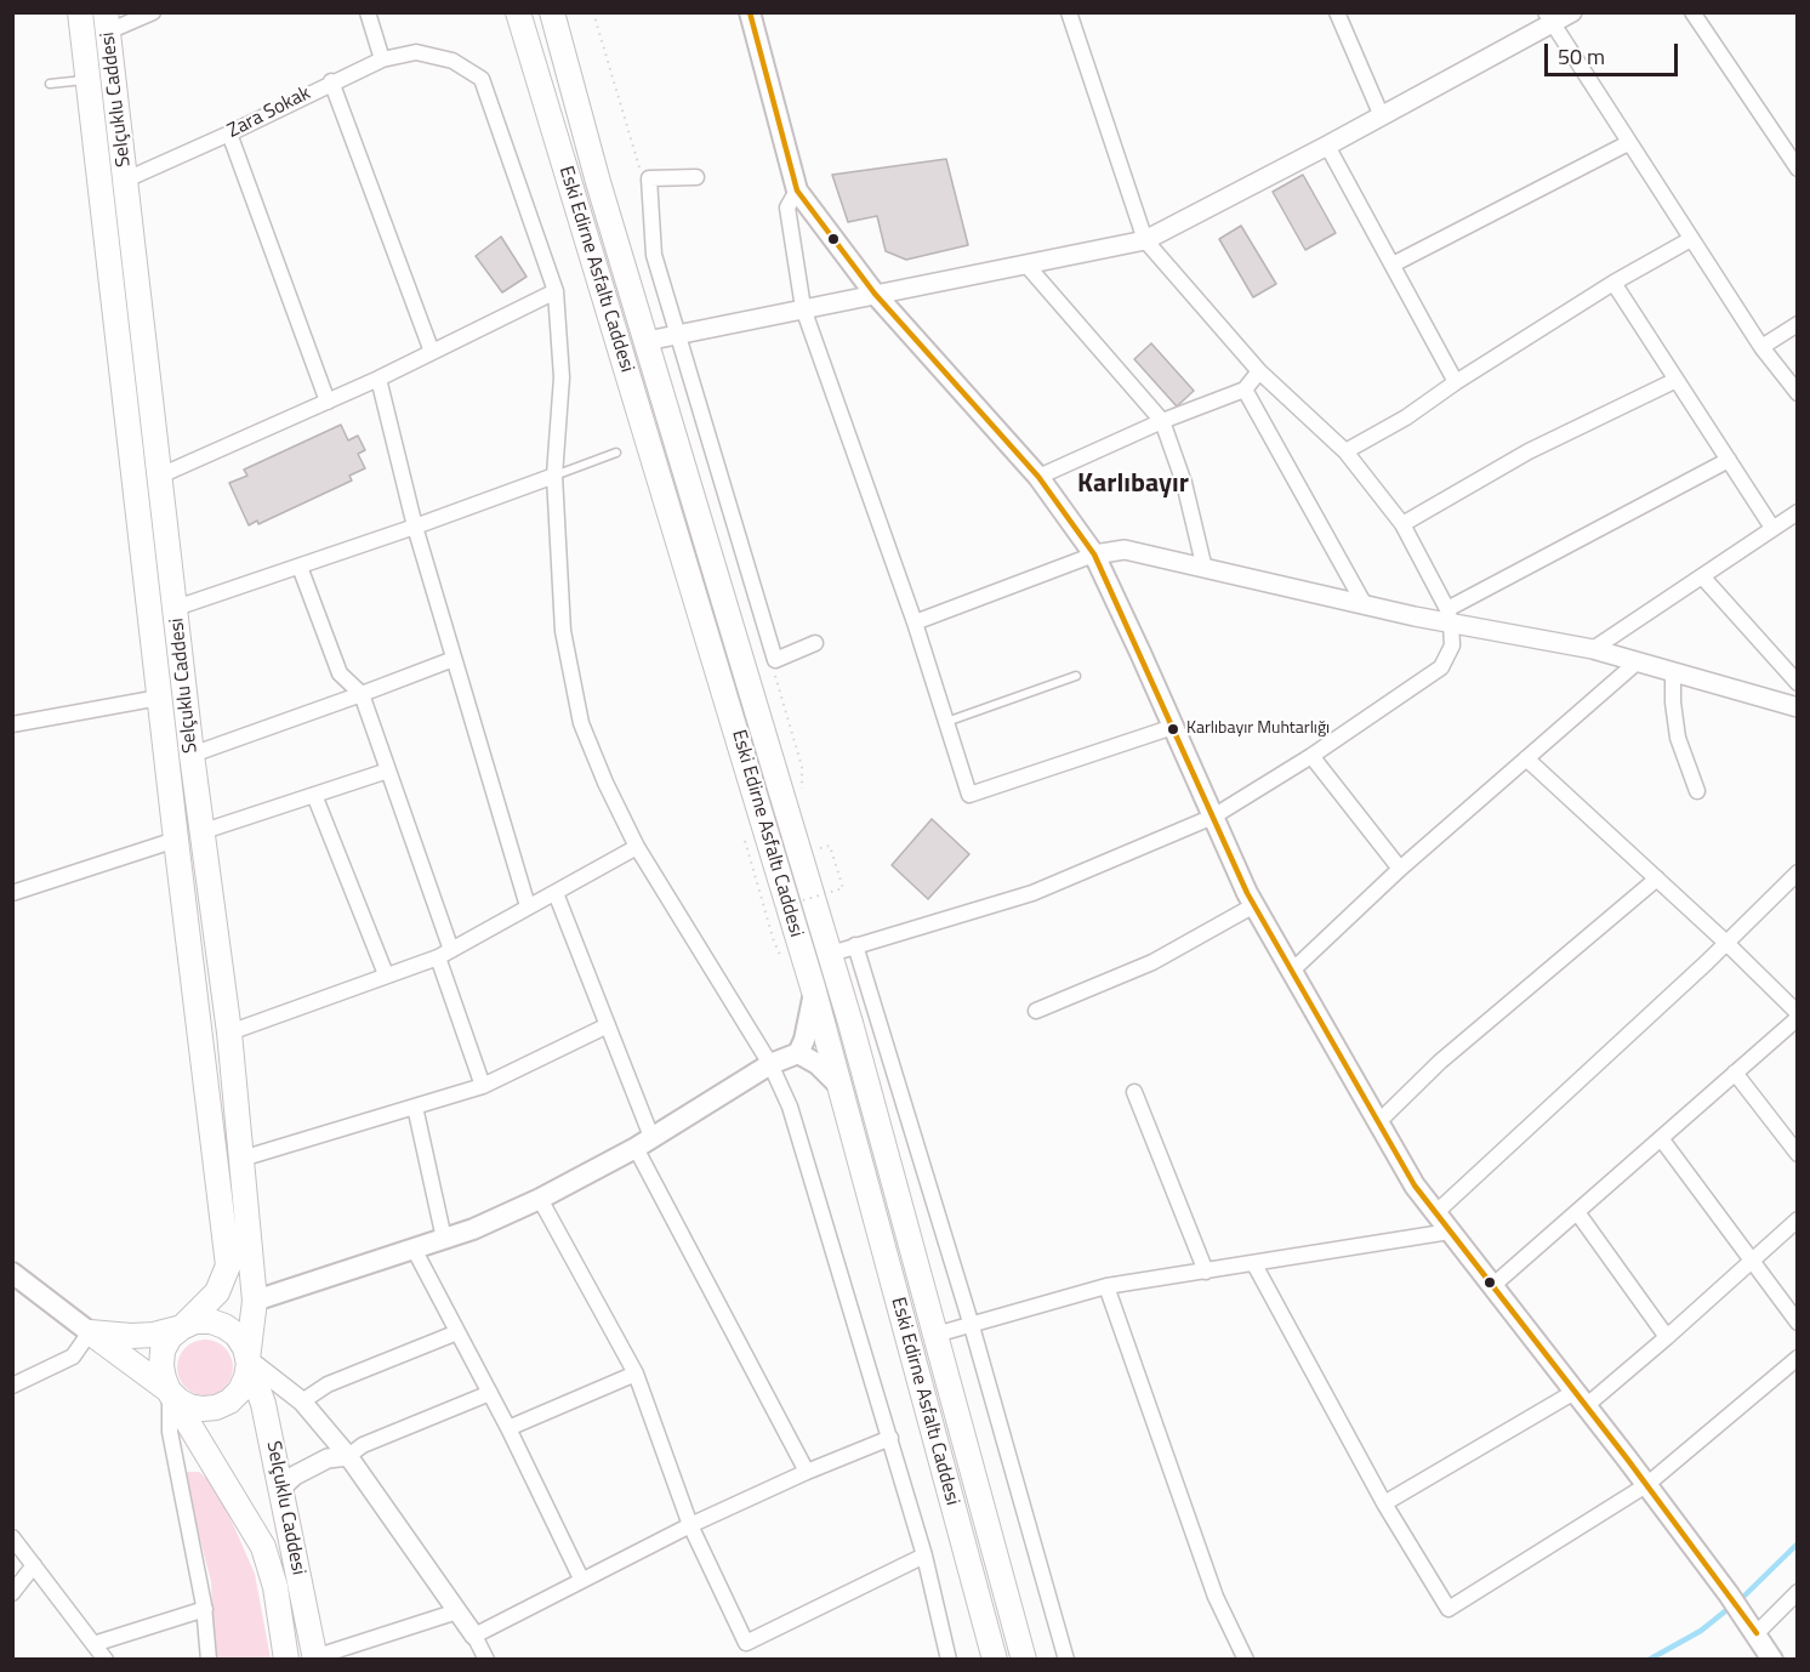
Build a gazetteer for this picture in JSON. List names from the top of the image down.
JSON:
{
  "streets": {
    "main road": ["Selçuklu Caddesi", "Eski Edirne Asfaltı Caddesi"],
    "street": ["Zara Sokak"]
  },
  "crossings": [
    ["Selçuklu Caddesi", "Zara Sokak"]
  ],
  "districts": ["Karlıbayır"],
  "places": ["Karlıbayır Muhtarlığı"],
  "scale_bar": "50 m"
}
